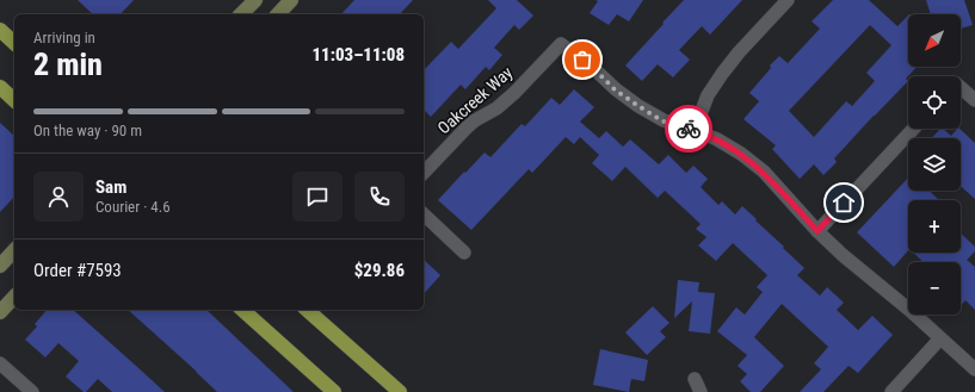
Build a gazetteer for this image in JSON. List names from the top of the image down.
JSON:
{
  "streets": {
    "street": ["Oakcreek Way"]
  },
  "north": "bottom left",
  "page": {
    "map_buttons": ["+", "−"],
    "heading": ["2 min", "Arriving in", "11:03–11:08"],
    "panel": [
      "Sam",
      "Courier · 4.6",
      "Order #7593",
      "$29.86"
    ],
    "bar": "On the way · 90 m"
  }
}
